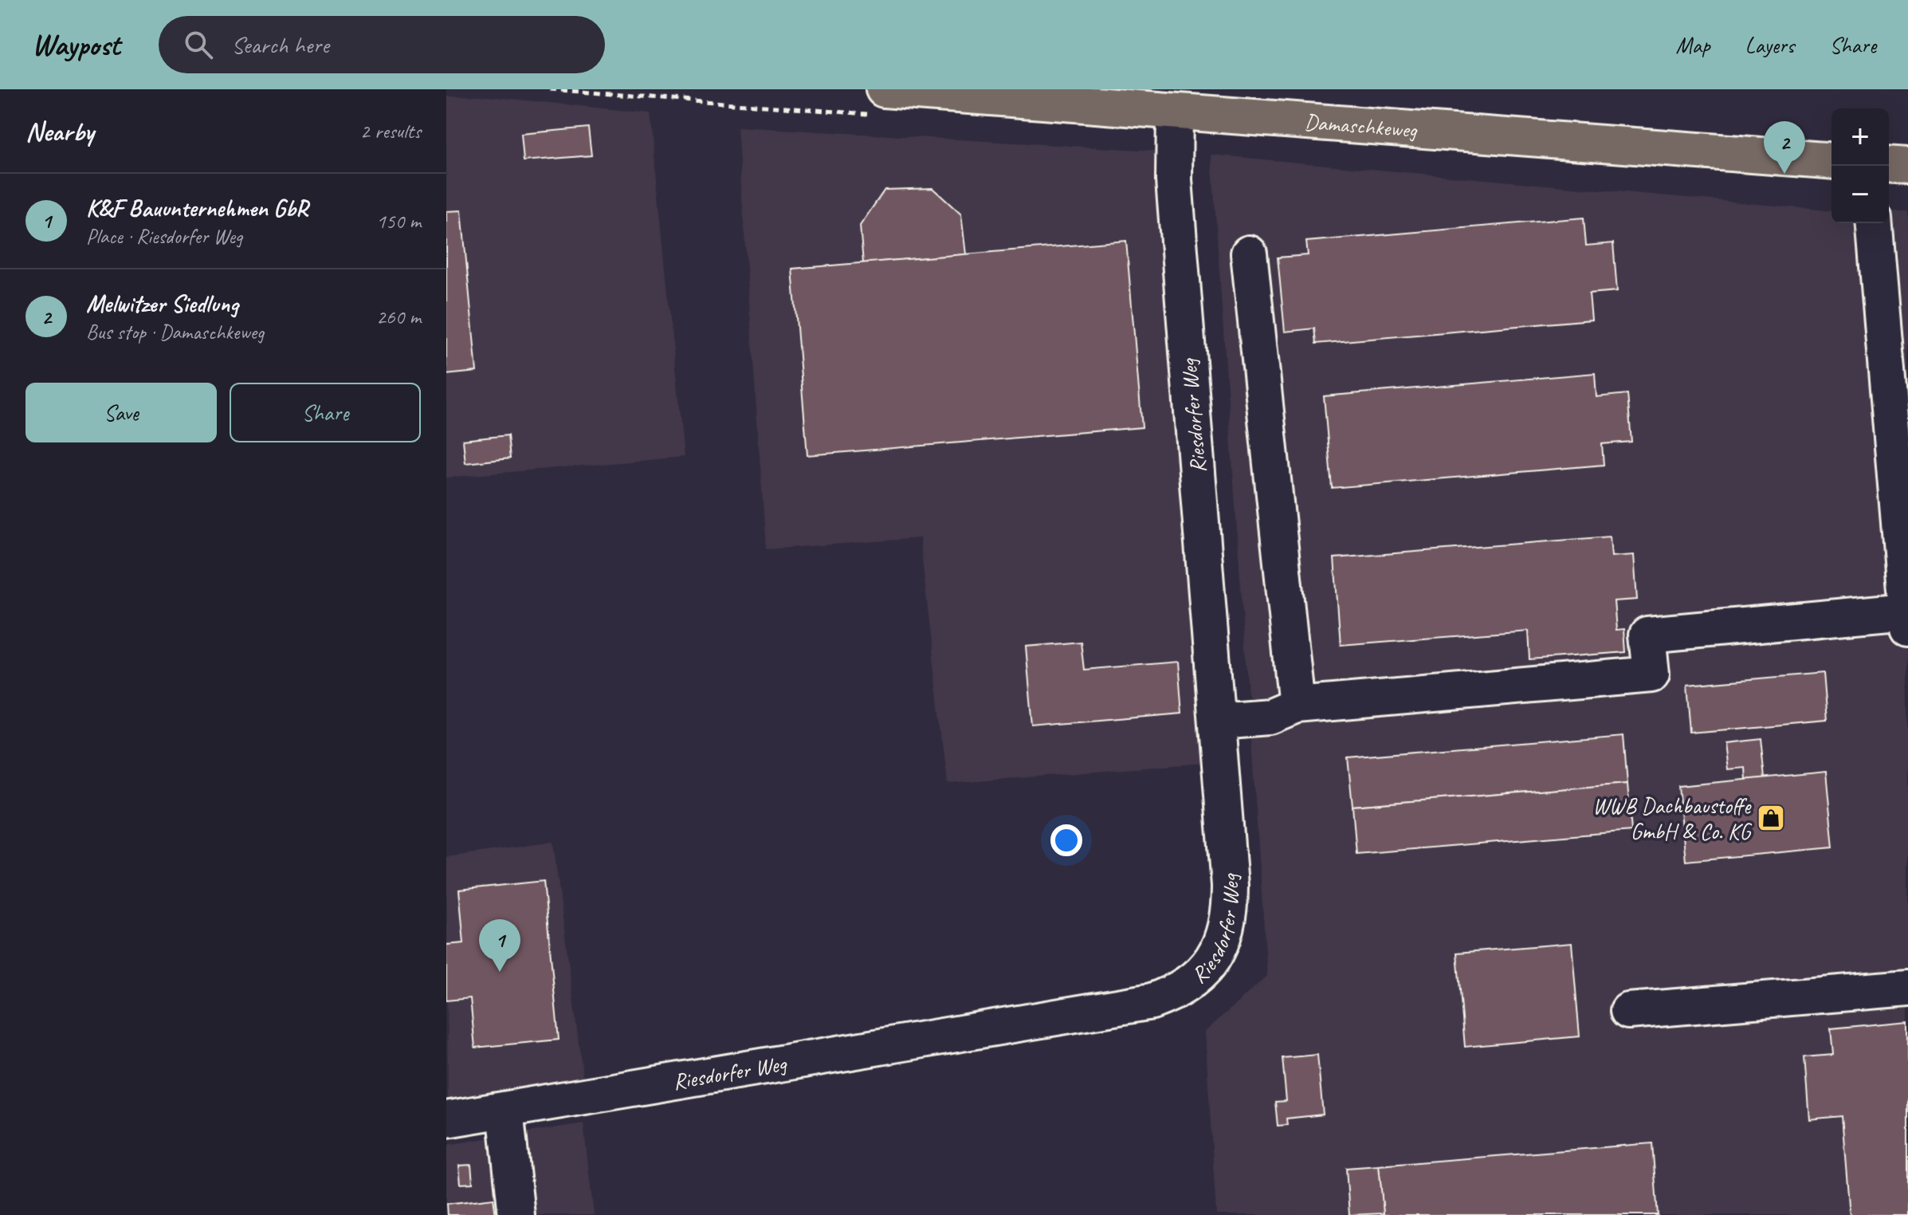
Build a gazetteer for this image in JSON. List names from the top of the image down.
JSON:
{
  "streets": {
    "main road": ["Damaschkeweg"],
    "street": ["Riesdorfer Weg"]
  },
  "crossings": [
    ["Damaschkeweg", "Riesdorfer Weg"]
  ],
  "places": {
    "shop": ["WWB Dachbaustoffe GmbH & Co. KG"]
  },
  "page": {
    "header": "Waypost",
    "search": "Search here",
    "nav": ["Map", "Layers", "Share"],
    "heading": ["Nearby", "2 results"],
    "map_buttons": ["+", "−"],
    "pins": ["2", "1"],
    "list": [
      {
        "mark": "1",
        "name": "K&F Bauunternehmen GbR",
        "note": "Place · Riesdorfer Weg",
        "value": "150 m"
      },
      {
        "mark": "2",
        "name": "Melwitzer Siedlung",
        "note": "Bus stop · Damaschkeweg",
        "value": "260 m"
      }
    ],
    "buttons": ["Save", "Share"]
  }
}
